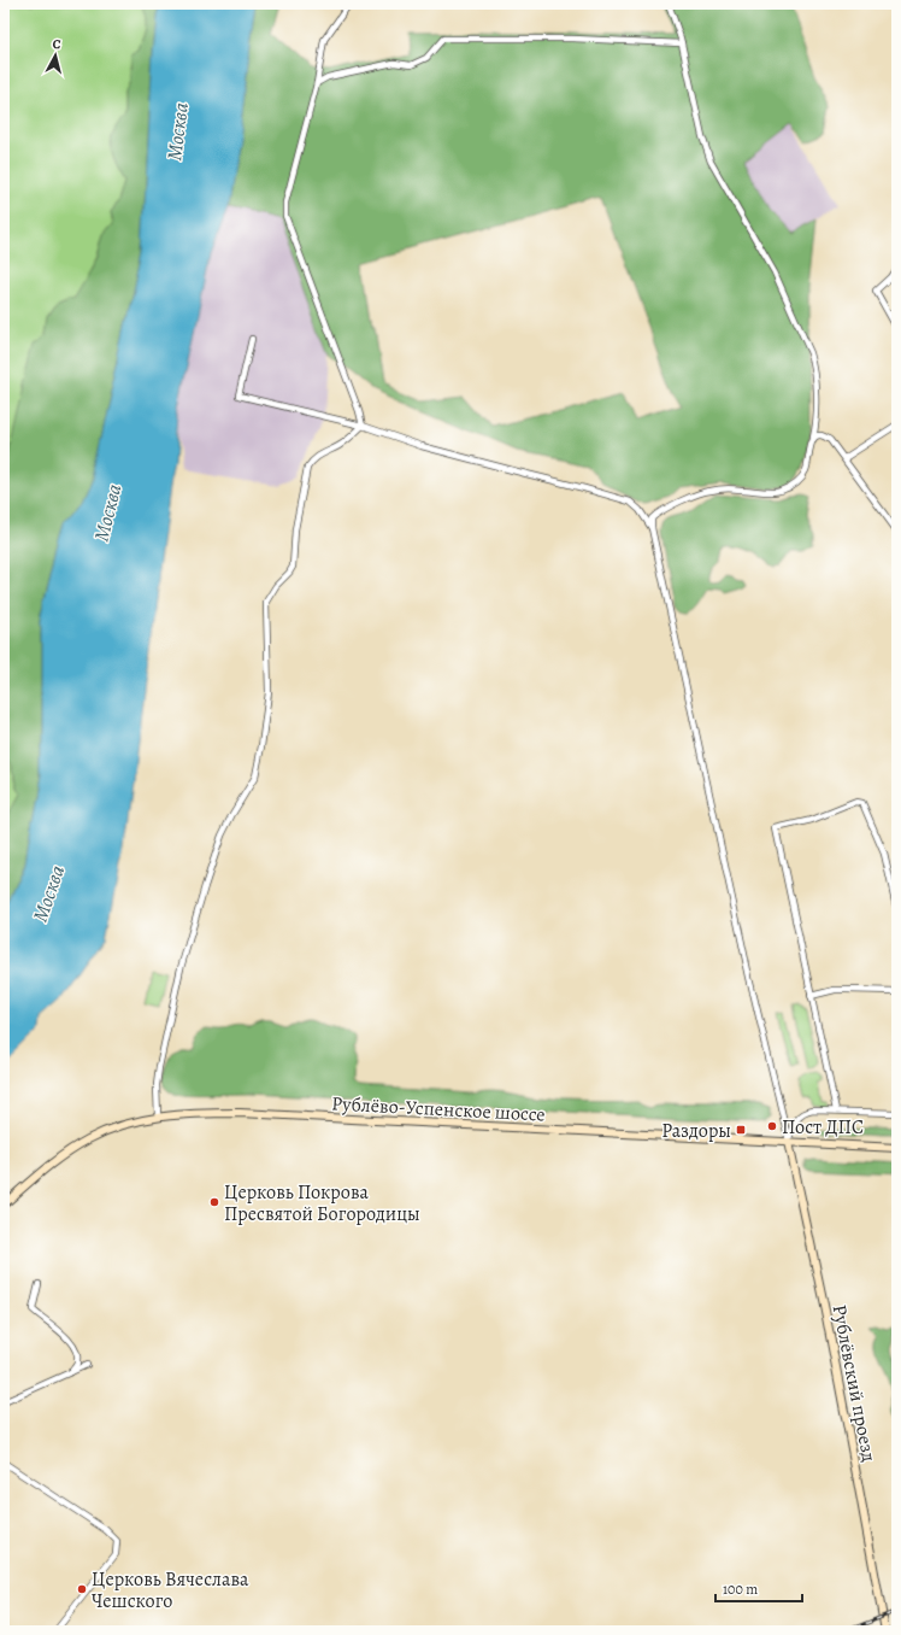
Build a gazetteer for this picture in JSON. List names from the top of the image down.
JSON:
{
  "streets": {
    "main road": ["Рублёво-Успенское шоссе", "Рублёвский проезд"]
  },
  "crossings": [
    ["Рублёво-Успенское шоссе", "Рублёвский проезд"]
  ],
  "water": ["Москва"],
  "places": {
    "other": ["Пост ДПС", "Церковь Покрова Пресвятой Богородицы", "Церковь Вячеслава Чешского"],
    "transit": ["Раздоры"]
  },
  "scale_bar": "100 m",
  "north": "top"
}
